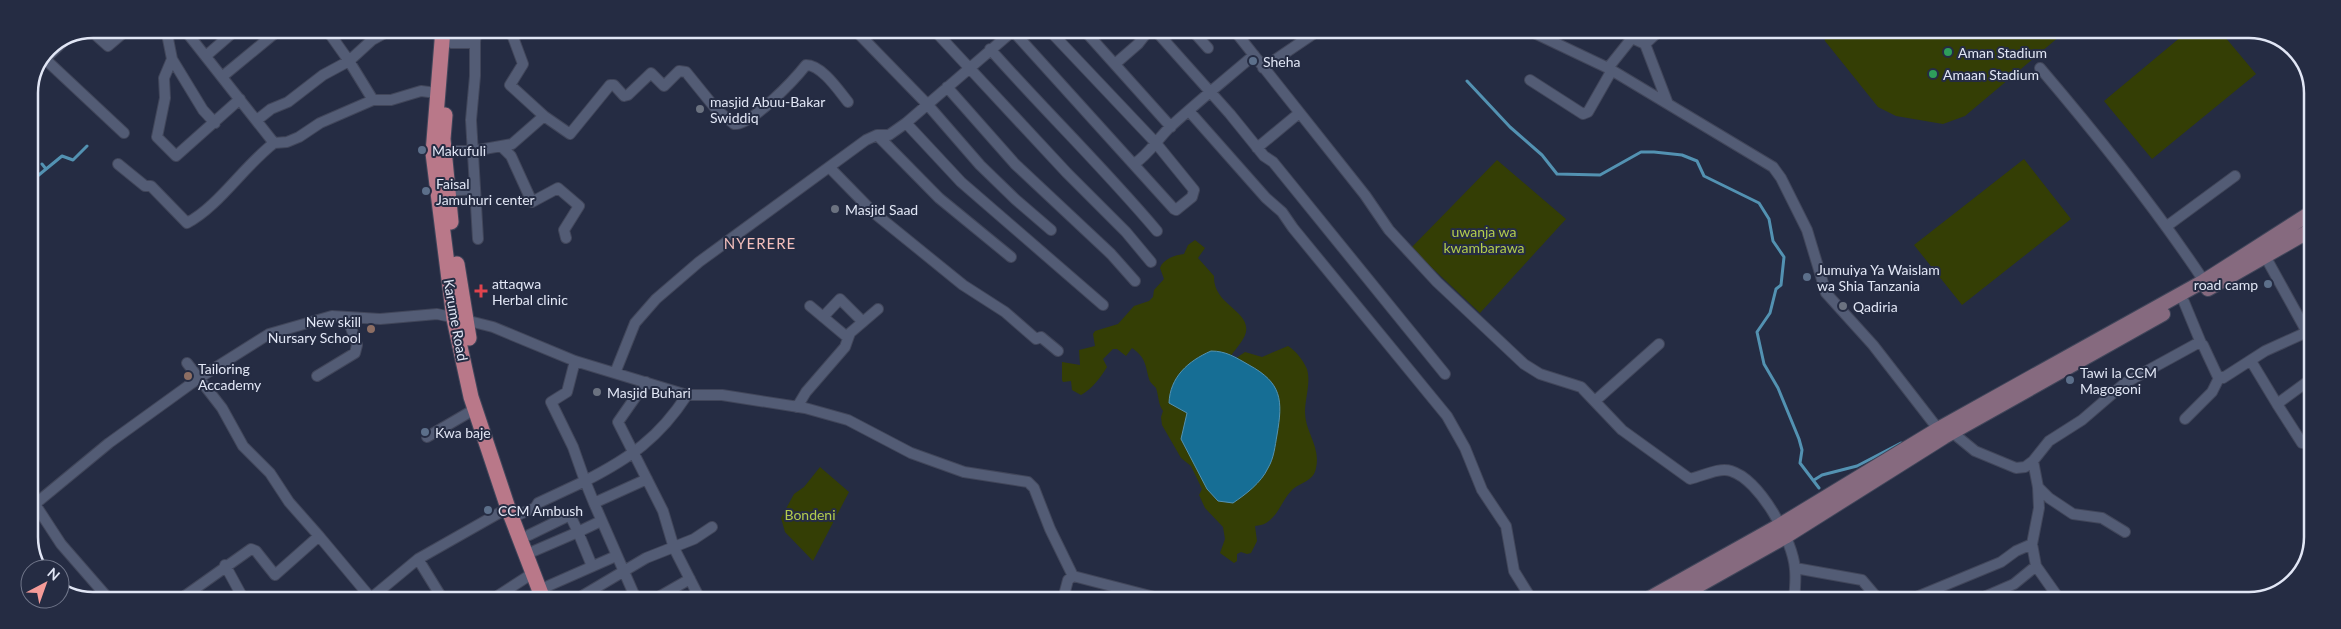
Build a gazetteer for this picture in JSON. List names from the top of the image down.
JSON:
{
  "streets": {
    "main road": ["Karume Road"]
  },
  "districts": ["NYERERE"],
  "parks": ["uwanja wa kwambarawa", "Bondeni"],
  "places": {
    "other": [
      "Aman Stadium",
      "Sheha",
      "Amaan Stadium",
      "masjid Abuu-Bakar Swiddiq",
      "Makufuli",
      "Faisal Jamuhuri center",
      "Masjid Saad",
      "Jumuiya Ya Waislam wa Shia Tanzania",
      "road camp",
      "Qadiria",
      "New skill Nursary School",
      "Tailoring Accademy",
      "Tawi la CCM Magogoni",
      "Masjid Buhari",
      "Kwa baje",
      "CCM Ambush"
    ],
    "health": ["attaqwa Herbal clinic"]
  },
  "north": "top right"
}
